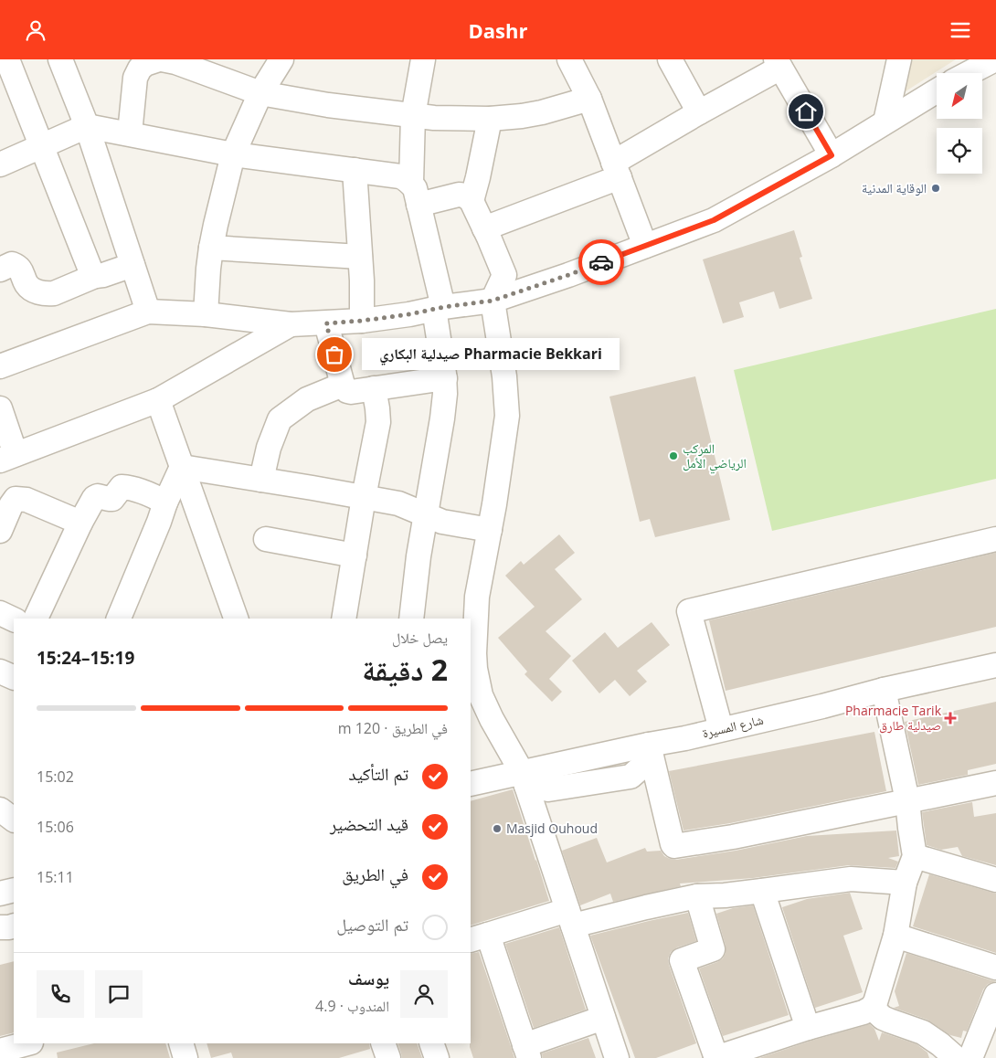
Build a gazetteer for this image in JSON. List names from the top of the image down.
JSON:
{
  "streets": {
    "street": ["شارع المسيرة"]
  },
  "places": {
    "other": [
      "الوقاية المدنية",
      "Pharmacie Bekkari صيدلية البكاري",
      "المركب الرياضي الأمل",
      "Masjid Ouhoud"
    ],
    "health": ["Pharmacie Tarik صيدلية طارق"]
  },
  "north": "bottom left",
  "page": {
    "header": "Dashr",
    "bubble": "Pharmacie Bekkari صيدلية البكاري",
    "heading": ["2 دقيقة", "يصل خلال", "15:19–15:24"],
    "panel": ["يوسف", "المندوب · 4.9"],
    "bar": "في الطريق · 120 m",
    "list": [
      ["تم التأكيد", "15:02"],
      ["قيد التحضير", "15:06"],
      ["في الطريق", "15:11"],
      "تم التوصيل"
    ]
  }
}
